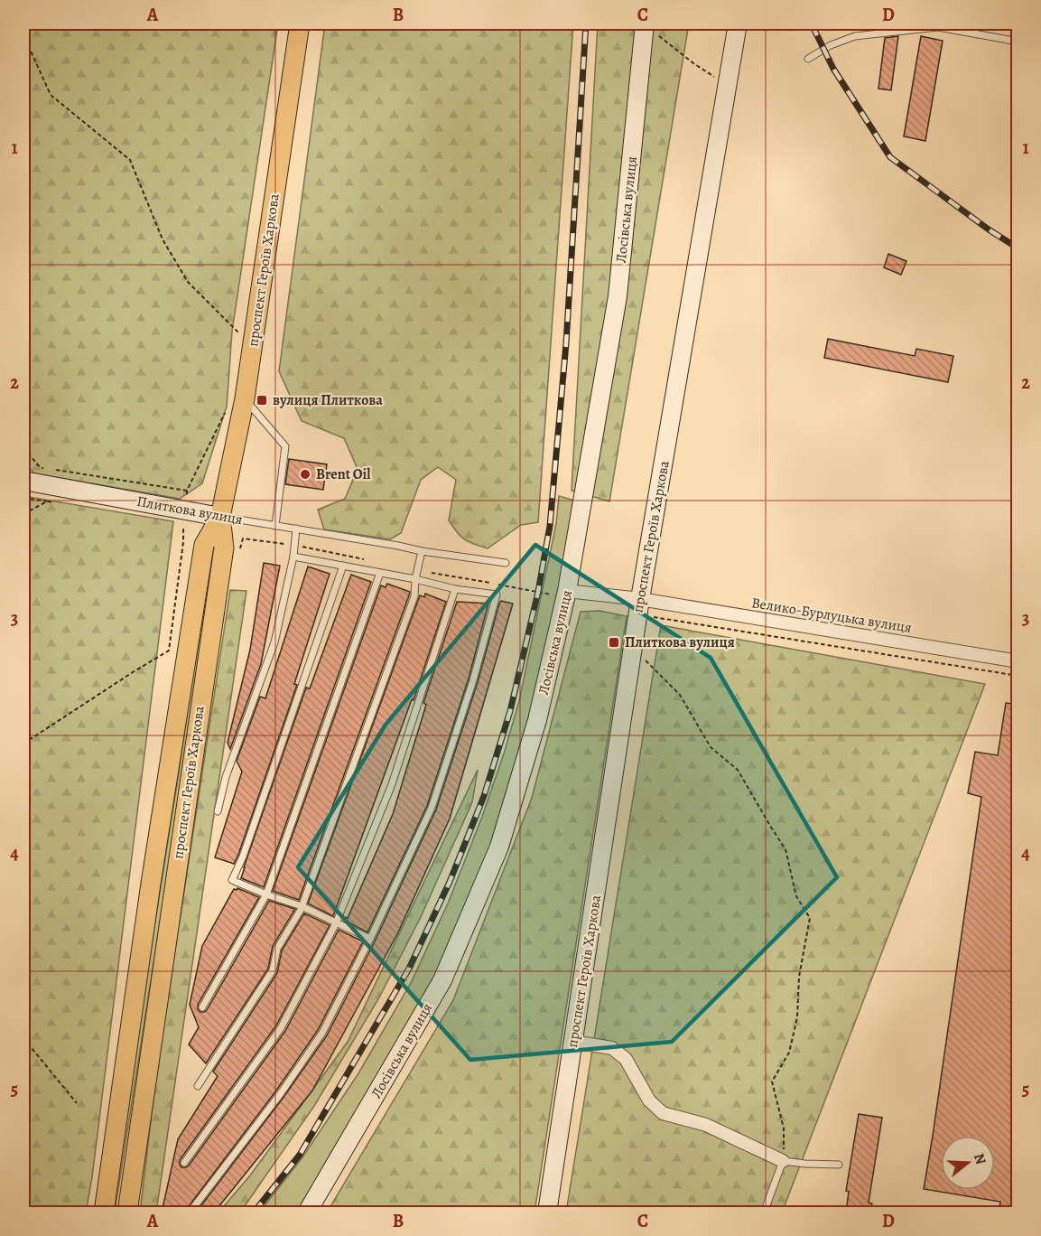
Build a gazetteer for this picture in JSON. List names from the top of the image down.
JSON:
{
  "streets": {
    "main road": ["проспект Героїв Харкова"],
    "street": ["Лосівська вулиця", "Плиткова вулиця", "Велико-Бурлуцька вулиця"]
  },
  "crossings": [
    ["проспект Героїв Харкова", "Плиткова вулиця"],
    ["проспект Героїв Харкова", "Велико-Бурлуцька вулиця"]
  ],
  "places": {
    "transit": ["вулиця Плиткова", "Плиткова вулиця"],
    "other": ["Brent Oil"]
  },
  "north": "right",
  "grid": {
    "columns": [
      "A",
      "B",
      "C",
      "D"
    ],
    "rows": [
      "1",
      "2",
      "3",
      "4",
      "5"
    ]
  }
}
